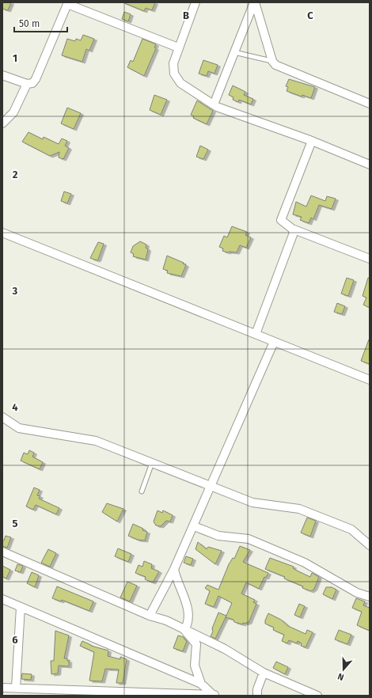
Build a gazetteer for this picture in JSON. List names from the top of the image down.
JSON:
{
  "scale_bar": "50 m",
  "north": "bottom",
  "grid": {
    "columns": ["B", "C"],
    "rows": [
      "1",
      "2",
      "3",
      "4",
      "5",
      "6"
    ]
  }
}
